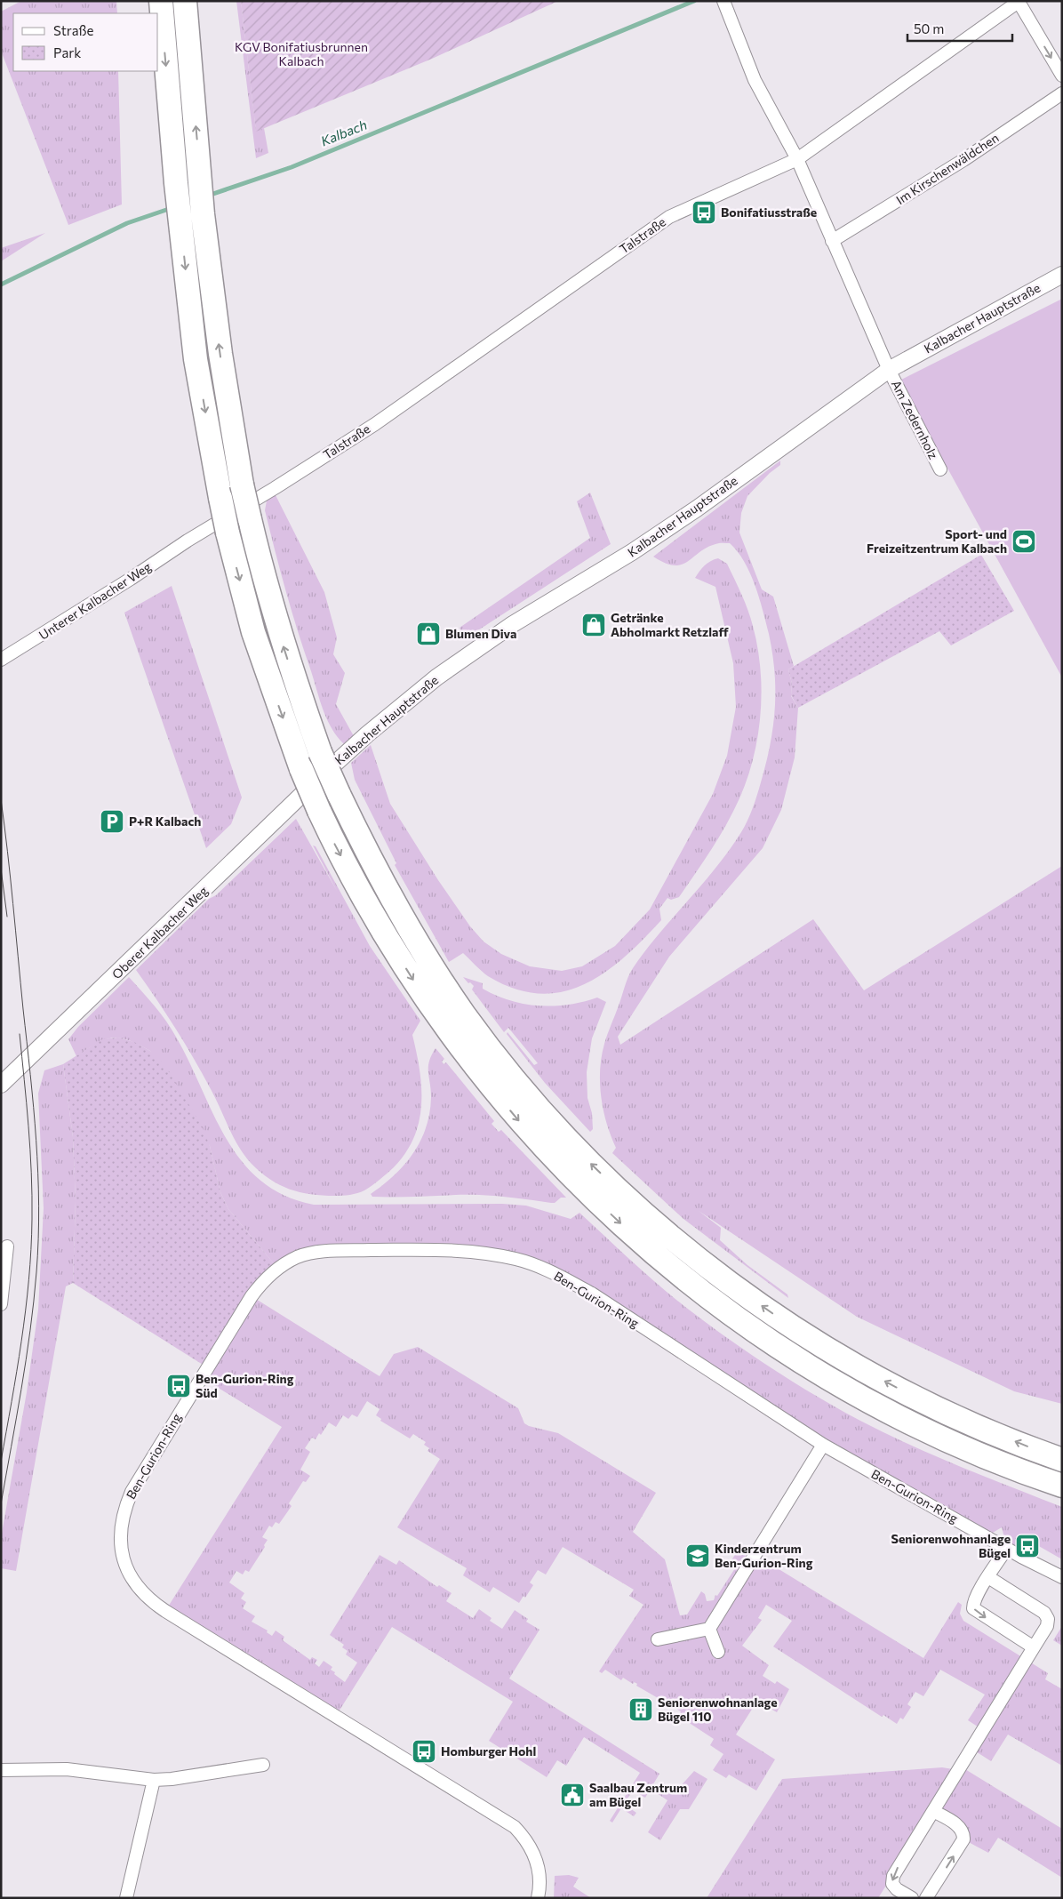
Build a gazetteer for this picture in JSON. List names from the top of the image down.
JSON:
{
  "streets": {
    "street": [
      "Im Kirschenwäldchen",
      "Talstraße",
      "Kalbacher Hauptstraße",
      "Am Zedernholz",
      "Unterer Kalbacher Weg",
      "Oberer Kalbacher Weg",
      "Ben-Gurion-Ring"
    ]
  },
  "crossings": [
    ["Talstraße", "Unterer Kalbacher Weg"],
    ["Kalbacher Hauptstraße", "Am Zedernholz"],
    ["Kalbacher Hauptstraße", "Oberer Kalbacher Weg"]
  ],
  "water": ["Kalbach"],
  "parks": ["KGV Bonifatiusbrunnen Kalbach"],
  "places": {
    "bus stop": [
      "Bonifatiusstraße",
      "Ben-Gurion-Ring Süd",
      "Seniorenwohnanlage Bügel",
      "Homburger Hohl"
    ],
    "sports": ["Sport- und Freizeitzentrum Kalbach"],
    "shop": ["Getränke Abholmarkt Retzlaff", "Blumen Diva"],
    "parking": ["P+R Kalbach"],
    "school or university": ["Kinderzentrum Ben-Gurion-Ring"],
    "building": ["Seniorenwohnanlage Bügel 110"],
    "public building": ["Saalbau Zentrum am Bügel"]
  },
  "legend": ["Straße", "Park"],
  "scale_bar": "50 m"
}
